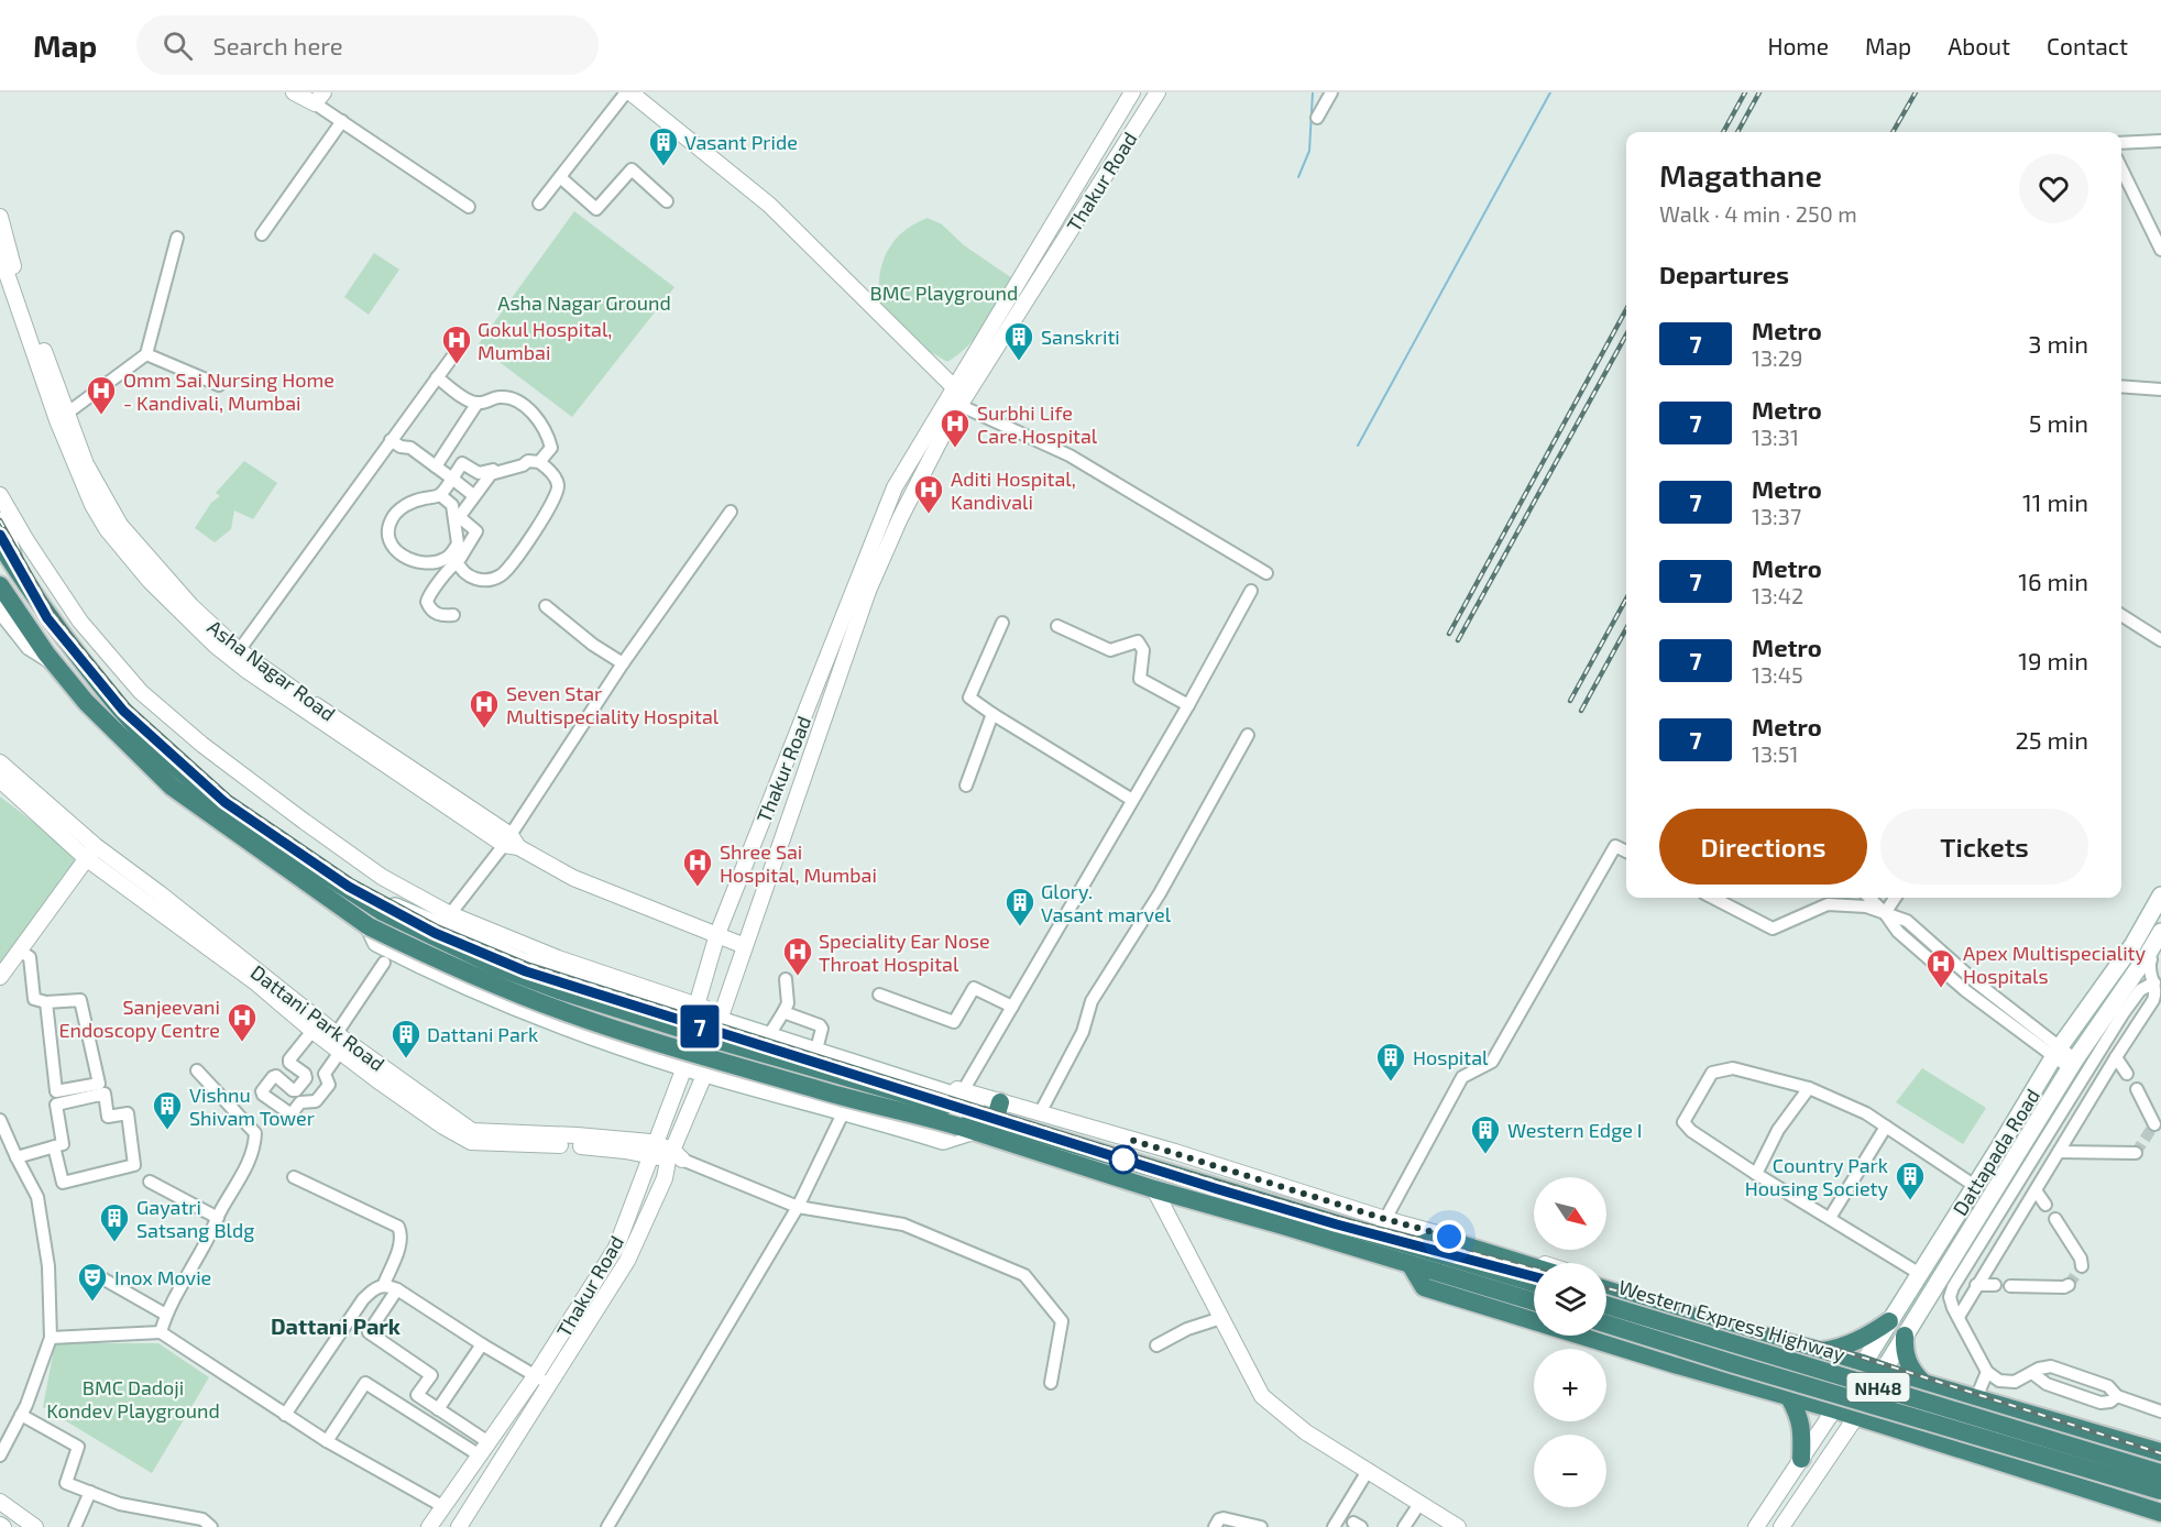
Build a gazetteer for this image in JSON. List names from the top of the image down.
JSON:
{
  "streets": {
    "highway": ["Western Express Highway", "NH48"],
    "main road": ["Dattapada Road"],
    "street": ["Thakur Road", "Asha Nagar Road", "Dattani Park Road"]
  },
  "crossings": [
    ["Thakur Road", "Asha Nagar Road"],
    ["Thakur Road", "Dattani Park Road"]
  ],
  "districts": ["Dattani Park"],
  "parks": ["BMC Playground", "Asha Nagar Ground", "BMC Dadoji Kondev Playground"],
  "places": {
    "building": [
      "Vasant Pride",
      "Sanskriti",
      "Glory. Vasant marvel",
      "Dattani Park",
      "Hospital",
      "Vishnu Shivam Tower",
      "Western Edge I",
      "Country Park Housing Society",
      "Gayatri Satsang Bldg"
    ],
    "hospital": [
      "Gokul Hospital, Mumbai",
      "Omm Sai Nursing Home - Kandivali, Mumbai",
      "Surbhi Life Care Hospital",
      "Aditi Hospital, Kandivali",
      "Seven Star Multispeciality Hospital",
      "Shree Sai Hospital, Mumbai",
      "Speciality Ear Nose Throat Hospital",
      "Apex Multispeciality Hospitals",
      "Sanjeevani Endoscopy Centre"
    ],
    "theatre": ["Inox Movie"]
  },
  "lines": ["metro line 7"],
  "north": "bottom right",
  "page": {
    "header": "Map",
    "search": "Search here",
    "nav": [
      "Home",
      "Map",
      "About",
      "Contact"
    ],
    "on_map": "7",
    "heading": [
      ["Magathane", "Walk · 4 min · 250 m"],
      "Departures"
    ],
    "list": [
      {
        "mark": "7",
        "name": "Metro",
        "note": "13:29",
        "value": "3 min"
      },
      {
        "mark": "7",
        "name": "Metro",
        "note": "13:31",
        "value": "5 min"
      },
      {
        "mark": "7",
        "name": "Metro",
        "note": "13:37",
        "value": "11 min"
      },
      {
        "mark": "7",
        "name": "Metro",
        "note": "13:42",
        "value": "16 min"
      },
      {
        "mark": "7",
        "name": "Metro",
        "note": "13:45",
        "value": "19 min"
      },
      {
        "mark": "7",
        "name": "Metro",
        "note": "13:51",
        "value": "25 min"
      }
    ],
    "buttons": ["Directions", "Tickets"],
    "map_buttons": ["+", "−"]
  }
}
